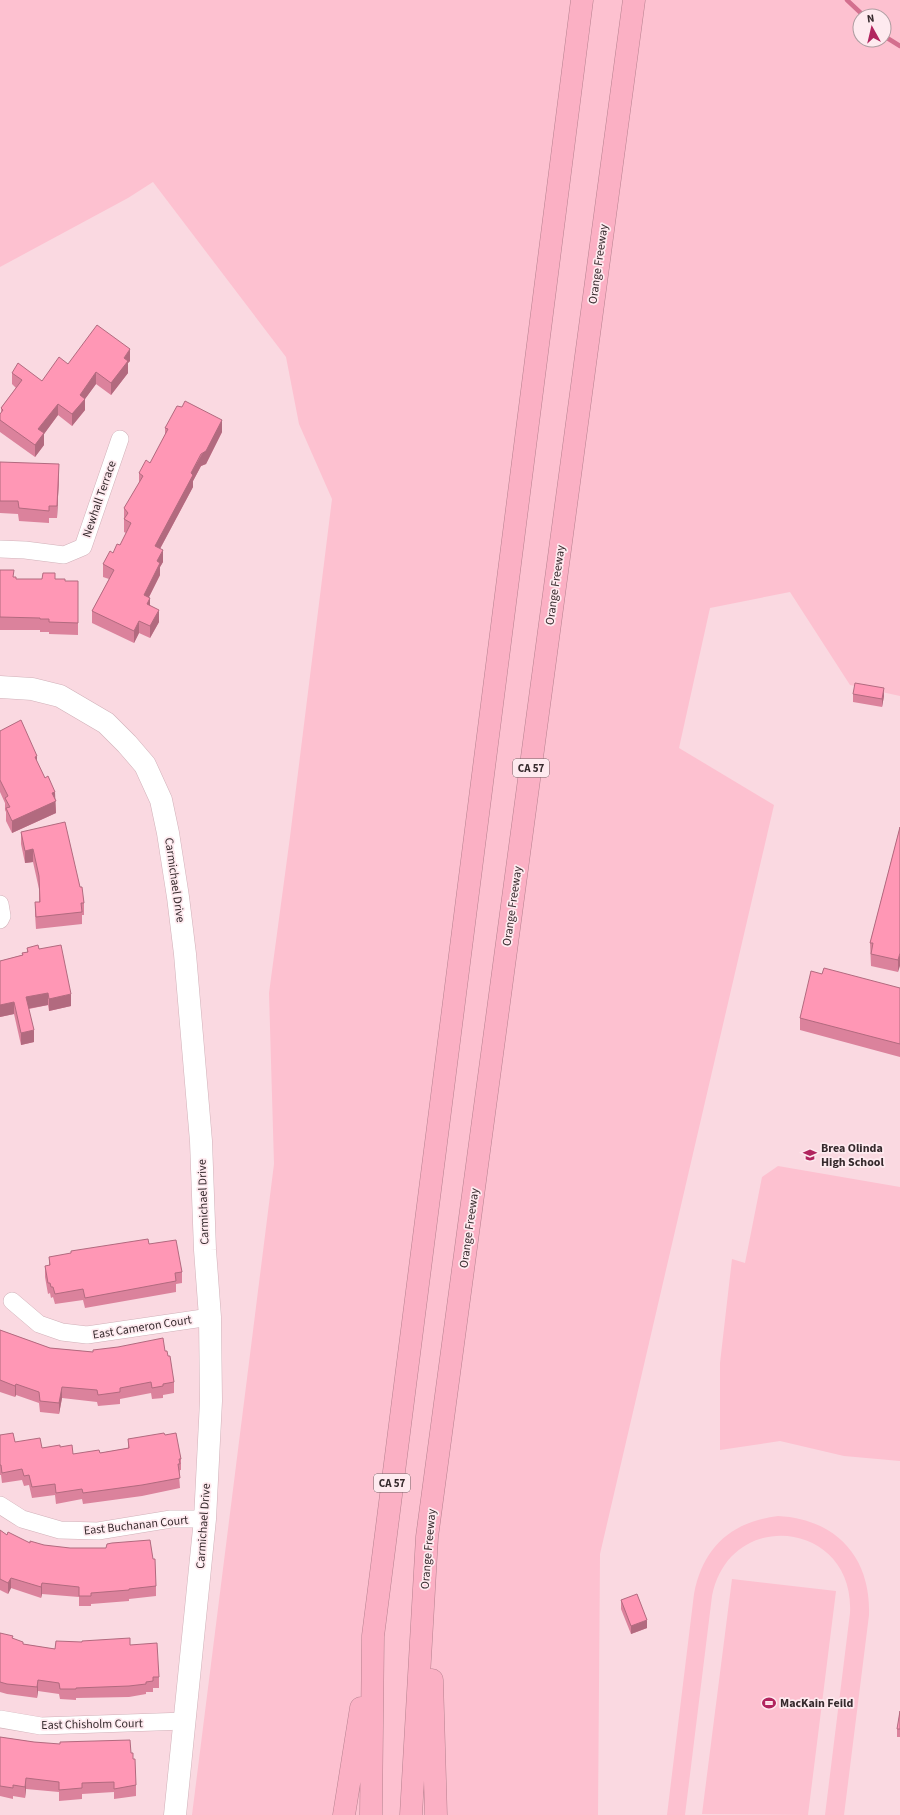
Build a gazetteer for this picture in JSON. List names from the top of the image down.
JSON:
{
  "streets": {
    "highway": ["Orange Freeway", "CA 57"],
    "street": [
      "Newhall Terrace",
      "Carmichael Drive",
      "East Cameron Court",
      "East Buchanan Court",
      "East Chisholm Court"
    ]
  },
  "crossings": [
    ["Carmichael Drive", "East Cameron Court"],
    ["Carmichael Drive", "East Buchanan Court"],
    ["Carmichael Drive", "East Chisholm Court"]
  ],
  "places": {
    "school or university": ["Brea Olinda High School"],
    "sports": ["MacKain Feild"]
  },
  "north": "top"
}
